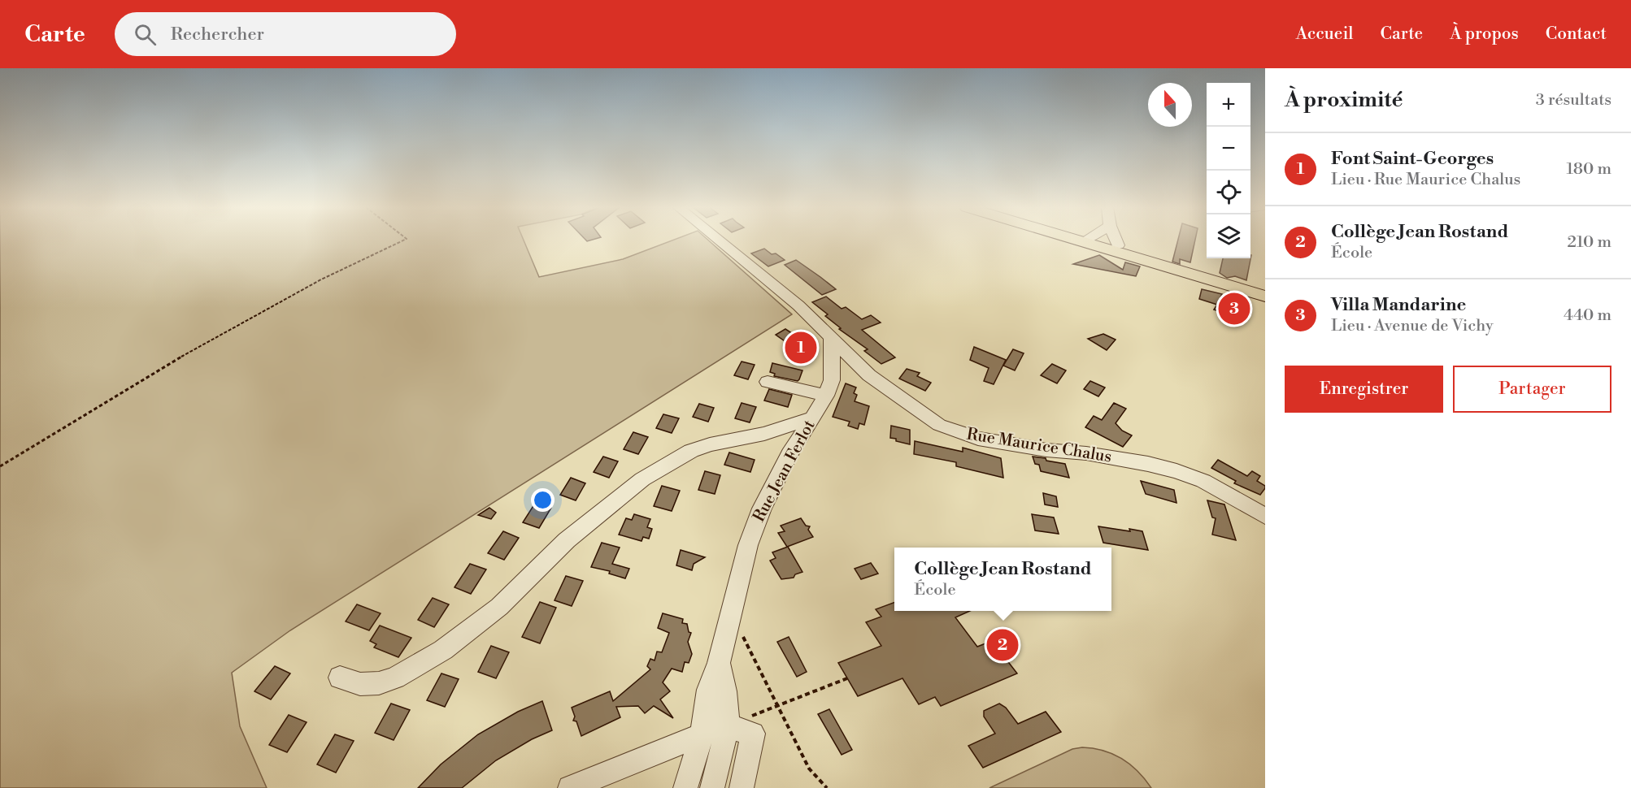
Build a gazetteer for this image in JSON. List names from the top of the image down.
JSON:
{
  "streets": {
    "street": ["Rue Maurice Chalus", "Rue Jean Ferlot"]
  },
  "crossings": [
    ["Rue Maurice Chalus", "Rue Jean Ferlot"]
  ],
  "north": "top",
  "page": {
    "header": "Carte",
    "search": "Rechercher",
    "nav": [
      "Accueil",
      "Carte",
      "À propos",
      "Contact"
    ],
    "heading": ["À proximité", "3 résultats"],
    "map_buttons": ["+", "−"],
    "list": [
      {
        "mark": "1",
        "name": "Font Saint-Georges",
        "note": "Lieu · Rue Maurice Chalus",
        "value": "180 m"
      },
      {
        "mark": "2",
        "name": "Collège Jean Rostand",
        "note": "École",
        "value": "210 m"
      },
      {
        "mark": "3",
        "name": "Villa Mandarine",
        "note": "Lieu · Avenue de Vichy",
        "value": "440 m"
      }
    ],
    "pins": ["3", "1", "2"],
    "buttons": ["Enregistrer", "Partager"],
    "popup": ["Collège Jean Rostand", "École"]
  }
}
